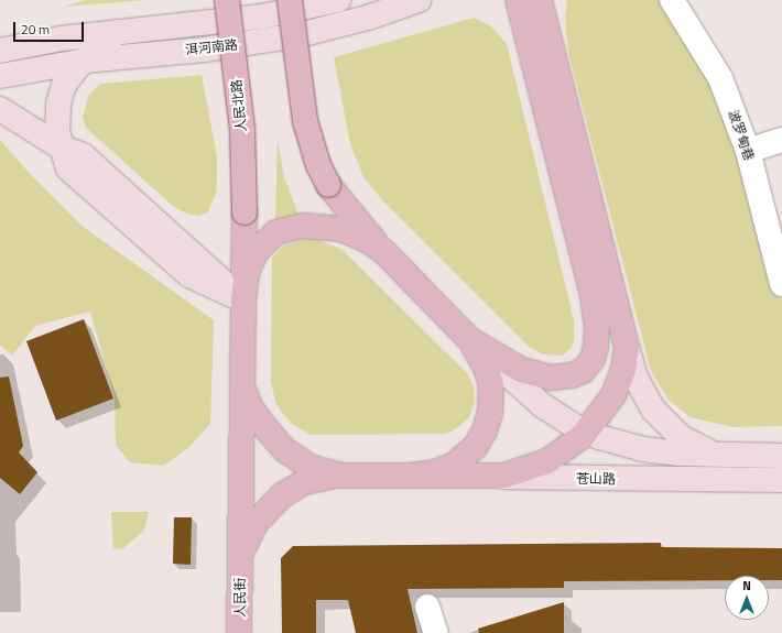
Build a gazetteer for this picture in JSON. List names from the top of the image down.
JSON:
{
  "streets": {
    "main road": [
      "洱河南路",
      "人民北路",
      "苍山路",
      "人民街"
    ],
    "street": ["波罗甸巷"]
  },
  "crossings": [
    ["人民北路", "人民街"]
  ],
  "scale_bar": "20 m",
  "north": "top"
}
